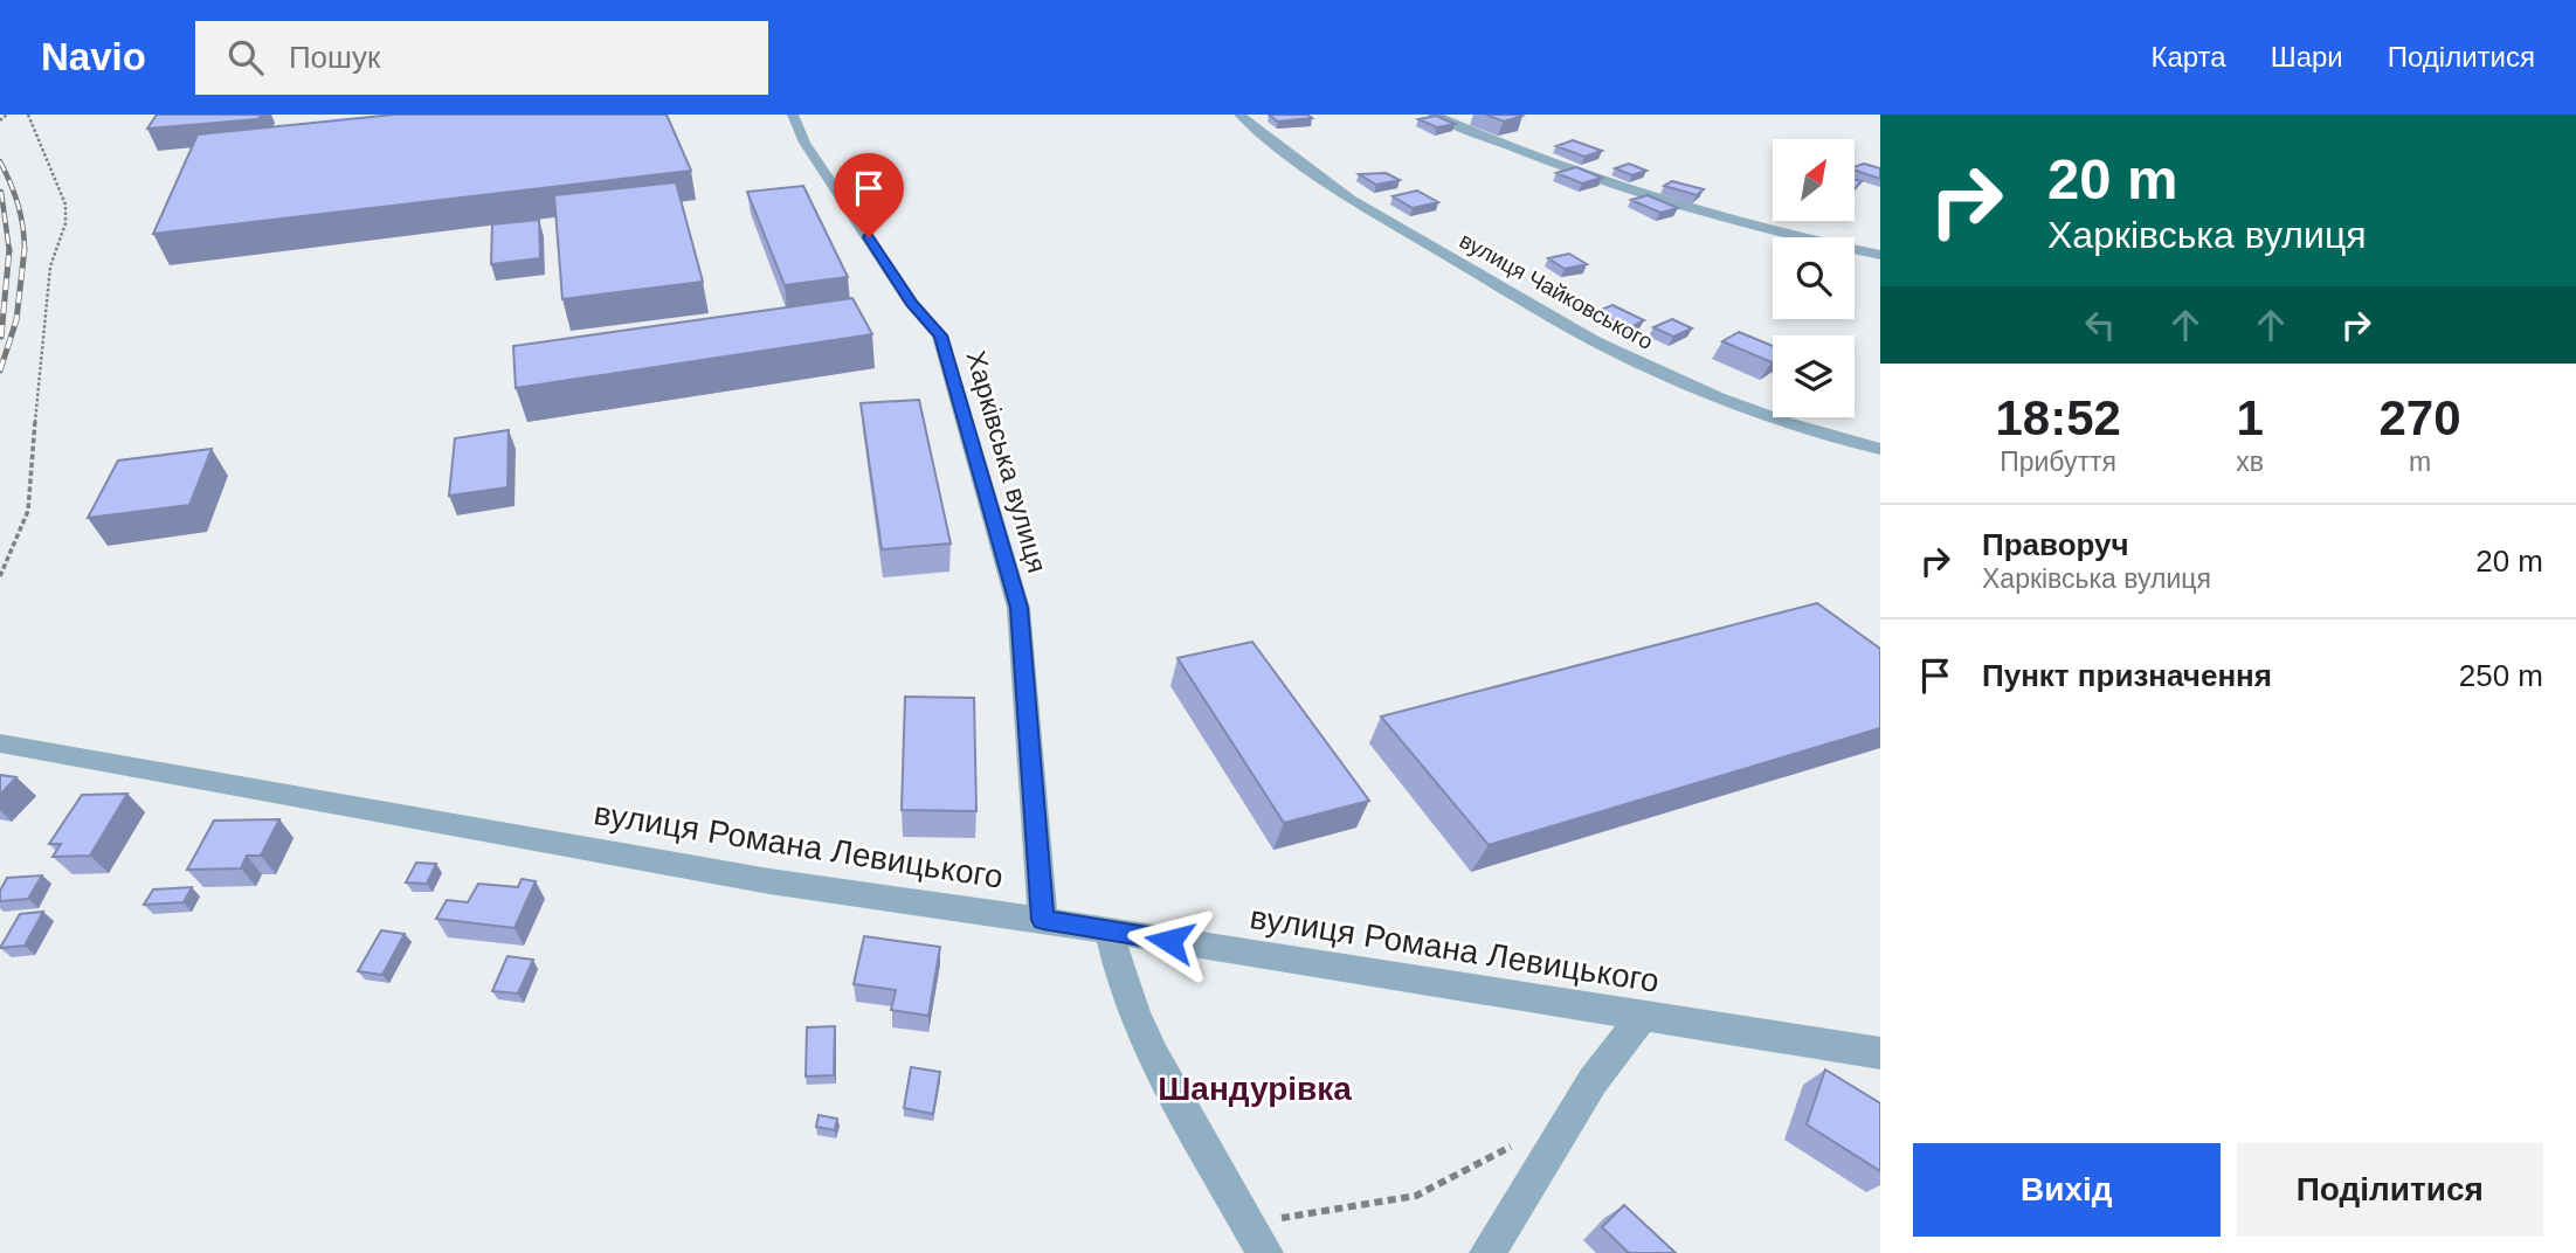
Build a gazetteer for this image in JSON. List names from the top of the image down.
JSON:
{
  "streets": {
    "street": ["вулиця Чайковського", "Харківська вулиця", "вулиця Романа Левицького"]
  },
  "crossings": [
    ["Харківська вулиця", "вулиця Романа Левицького"]
  ],
  "districts": ["Шандурівка"],
  "north": "top right",
  "page": {
    "header": "Navio",
    "search": "Пошук",
    "nav": ["Карта", "Шари", "Поділитися"],
    "turn": ["20 m", "Харківська вулиця"],
    "eta": [
      "18:52",
      "Прибуття",
      "1",
      "хв",
      "270",
      "m"
    ],
    "list": [
      {
        "name": "Праворуч",
        "note": "Харківська вулиця",
        "value": "20 m"
      },
      {
        "name": "Пункт призначення",
        "value": "250 m"
      }
    ],
    "buttons": ["Вихід", "Поділитися"]
  }
}
